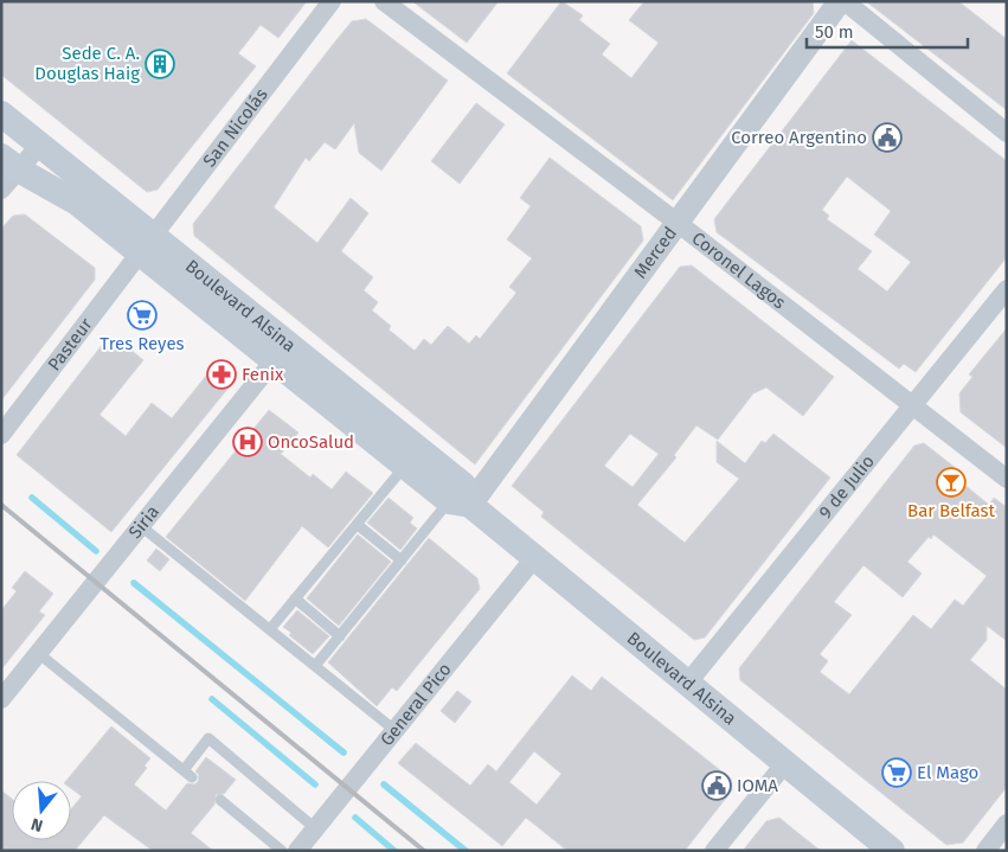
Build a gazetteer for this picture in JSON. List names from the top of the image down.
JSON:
{
  "streets": {
    "main road": ["Boulevard Alsina"],
    "street": [
      "San Nicolás",
      "Merced",
      "Coronel Lagos",
      "Pasteur",
      "9 de Julio",
      "Siria",
      "General Pico"
    ]
  },
  "crossings": [
    ["San Nicolás", "Boulevard Alsina"],
    ["San Nicolás", "Pasteur"],
    ["Merced", "Coronel Lagos"],
    ["Merced", "Boulevard Alsina"],
    ["Coronel Lagos", "9 de Julio"],
    ["Boulevard Alsina", "Pasteur"],
    ["Boulevard Alsina", "9 de Julio"],
    ["Boulevard Alsina", "Siria"],
    ["Boulevard Alsina", "General Pico"]
  ],
  "places": {
    "building": ["Sede C. A. Douglas Haig"],
    "public building": ["Correo Argentino", "IOMA"],
    "supermarket": ["Tres Reyes", "El Mago"],
    "pharmacy": ["Fenix"],
    "hospital": ["OncoSalud"],
    "bar": ["Bar Belfast"]
  },
  "scale_bar": "50 m",
  "north": "bottom"
}
